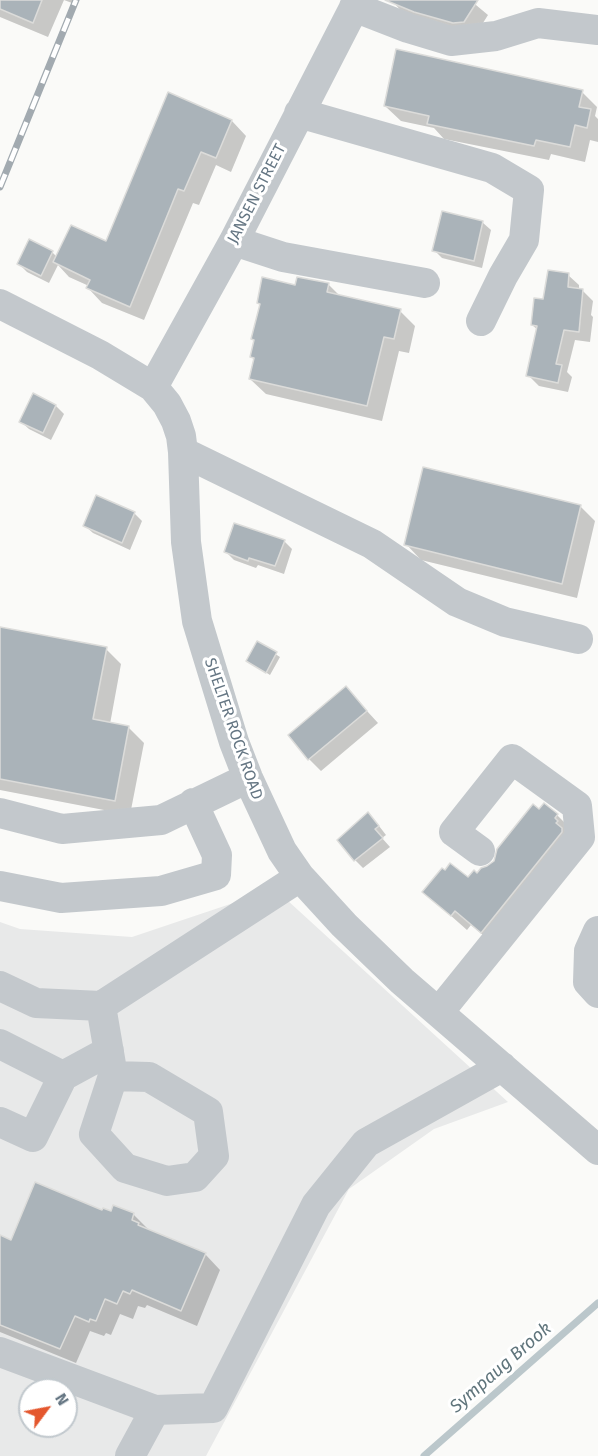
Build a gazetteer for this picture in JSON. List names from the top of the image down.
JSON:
{
  "streets": {
    "street": ["JANSEN STREET", "SHELTER ROCK ROAD"]
  },
  "crossings": [
    ["JANSEN STREET", "SHELTER ROCK ROAD"]
  ],
  "water": ["Sympaug Brook"],
  "north": "top right"
}
